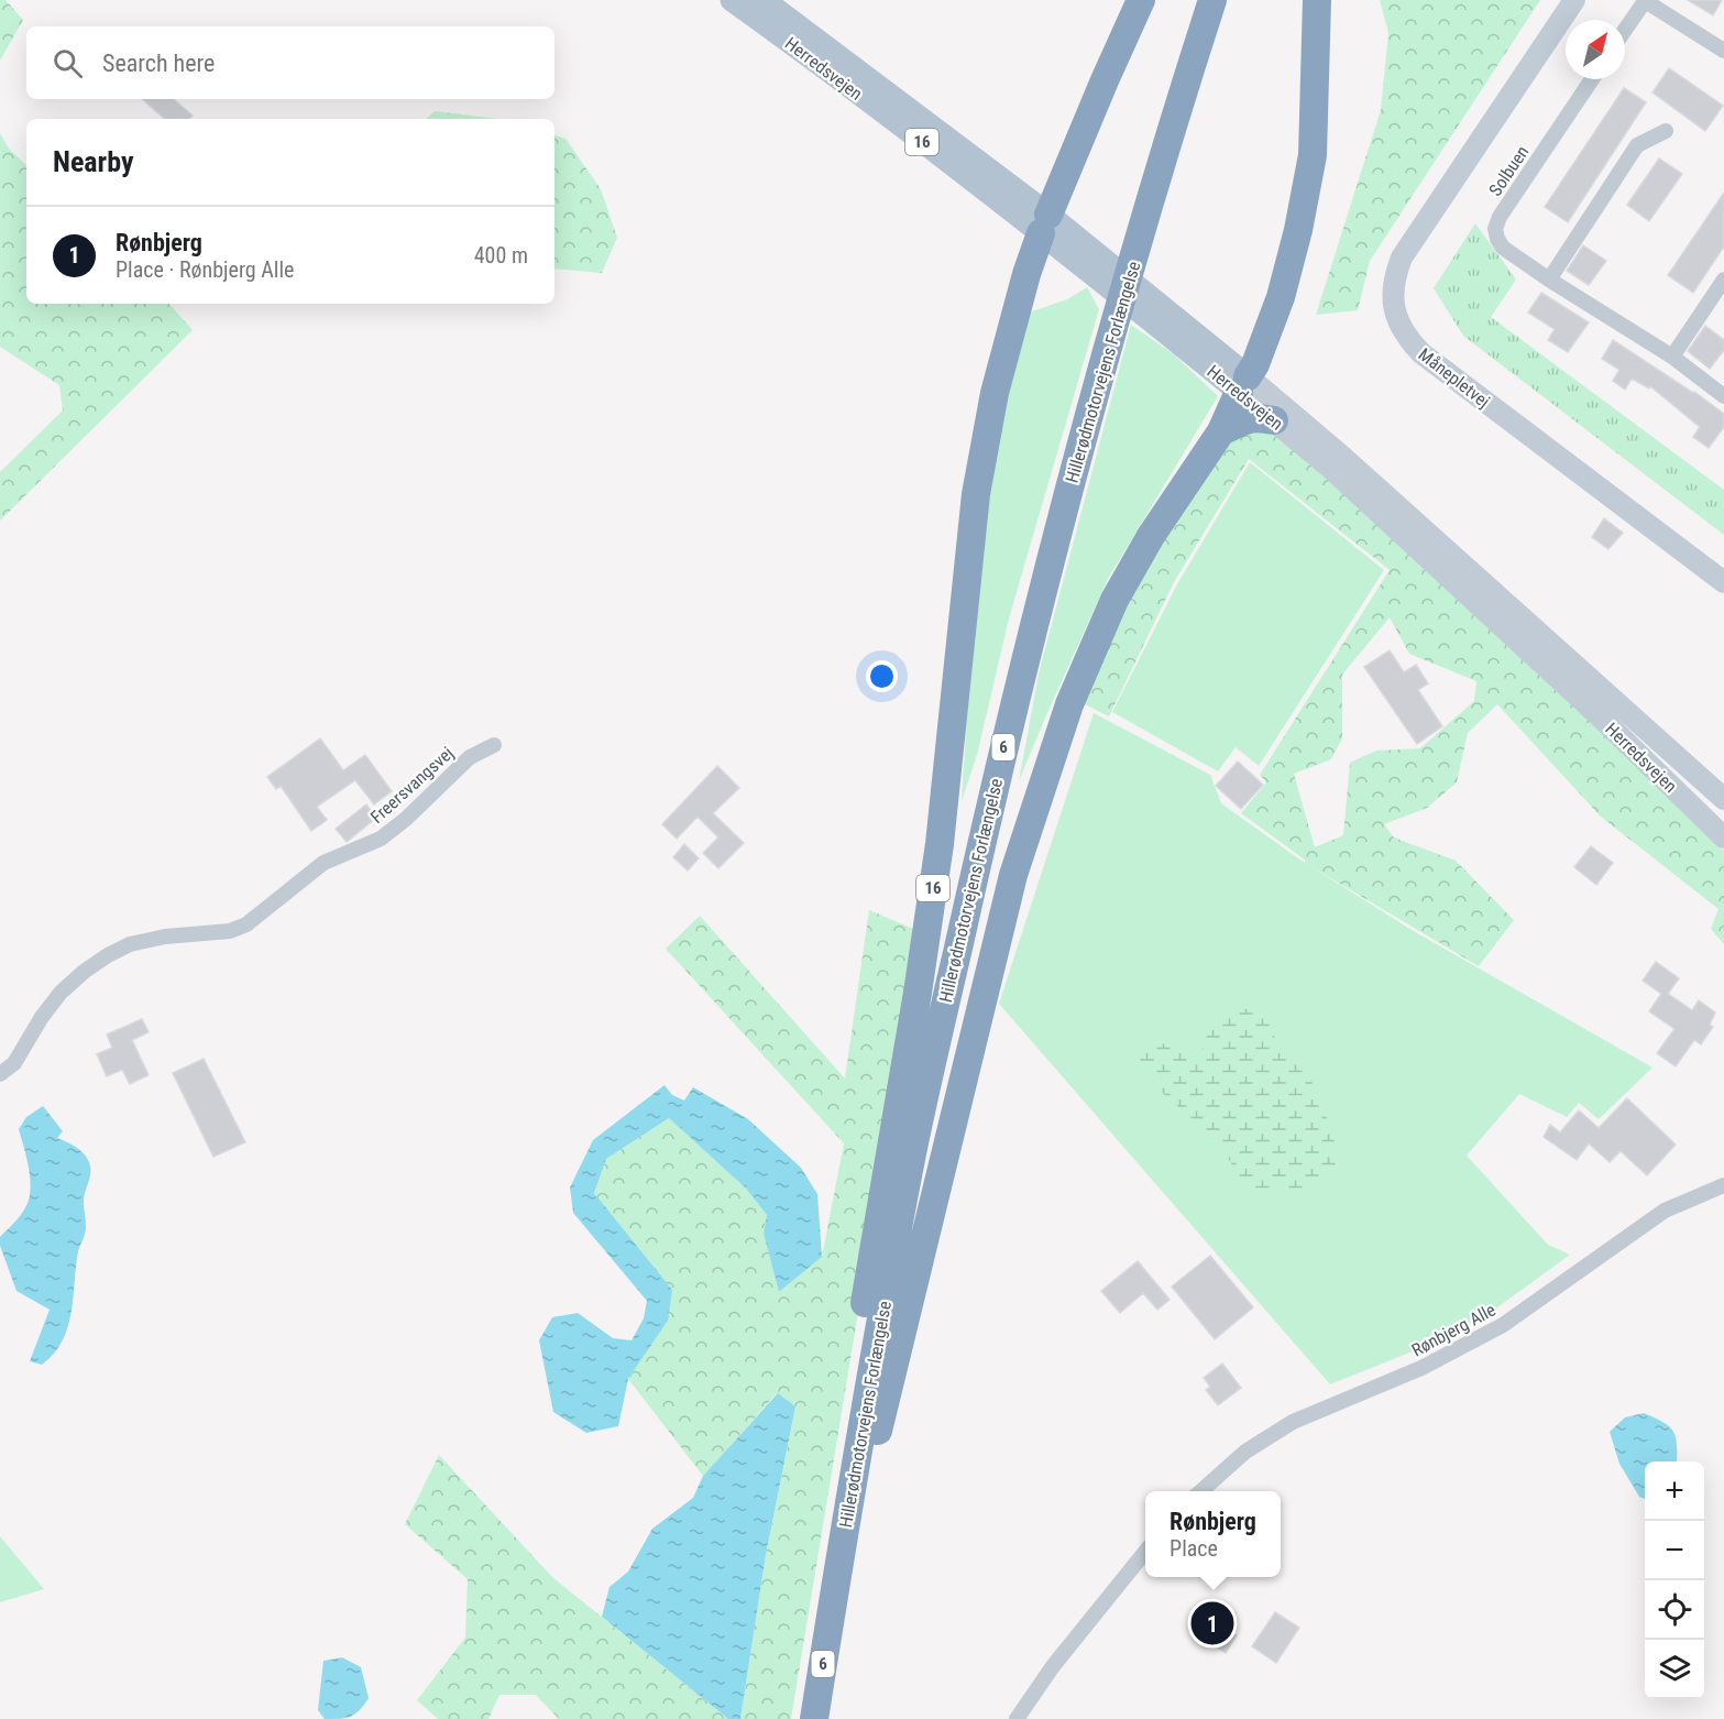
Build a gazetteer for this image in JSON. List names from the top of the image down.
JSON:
{
  "streets": {
    "highway": ["16", "Hillerødmotorvejens Forlængelse", "6"],
    "main road": ["Herredsvejen"],
    "street": [
      "Solbuen",
      "Månepletvej",
      "Freersvangsvej",
      "Rønbjerg Alle"
    ]
  },
  "crossings": [
    ["Herredsvejen", "16"],
    ["16", "Hillerødmotorvejens Forlængelse"]
  ],
  "north": "top right",
  "page": {
    "search": "Search here",
    "heading": "Nearby",
    "list": [
      {
        "mark": "1",
        "name": "Rønbjerg",
        "note": "Place · Rønbjerg Alle",
        "value": "400 m"
      }
    ],
    "map_buttons": ["+", "−"],
    "popup": ["Rønbjerg", "Place"],
    "pins": "1"
  }
}
